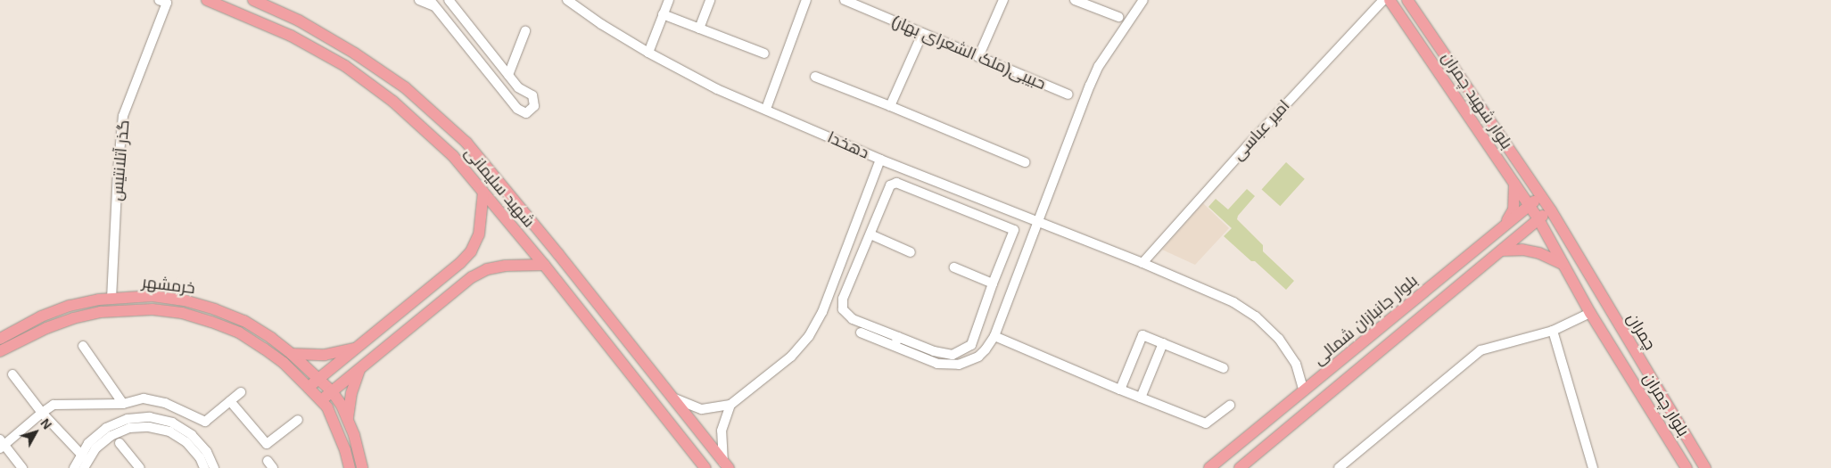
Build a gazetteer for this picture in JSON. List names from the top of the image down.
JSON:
{
  "streets": {
    "main road": [
      "بلوار شهید چمران",
      "شهید سلیمانی",
      "خرمشهر",
      "بلوار جانبازان شمالی",
      "چمران",
      "بلوار چمران"
    ],
    "street": [
      "حبیبی(ملک الشعرای بهار)",
      "امیر عباسی",
      "دهخدا",
      "گذر آتلانتیس"
    ]
  },
  "crossings": [
    ["بلوار شهید چمران", "بلوار جانبازان شمالی"],
    ["بلوار شهید چمران", "چمران"],
    ["بلوار شهید چمران", "بلوار چمران"],
    ["امیر عباسی", "دهخدا"],
    ["دهخدا", "بلوار جانبازان شمالی"],
    ["گذر آتلانتیس", "خرمشهر"]
  ],
  "north": "top right"
}
